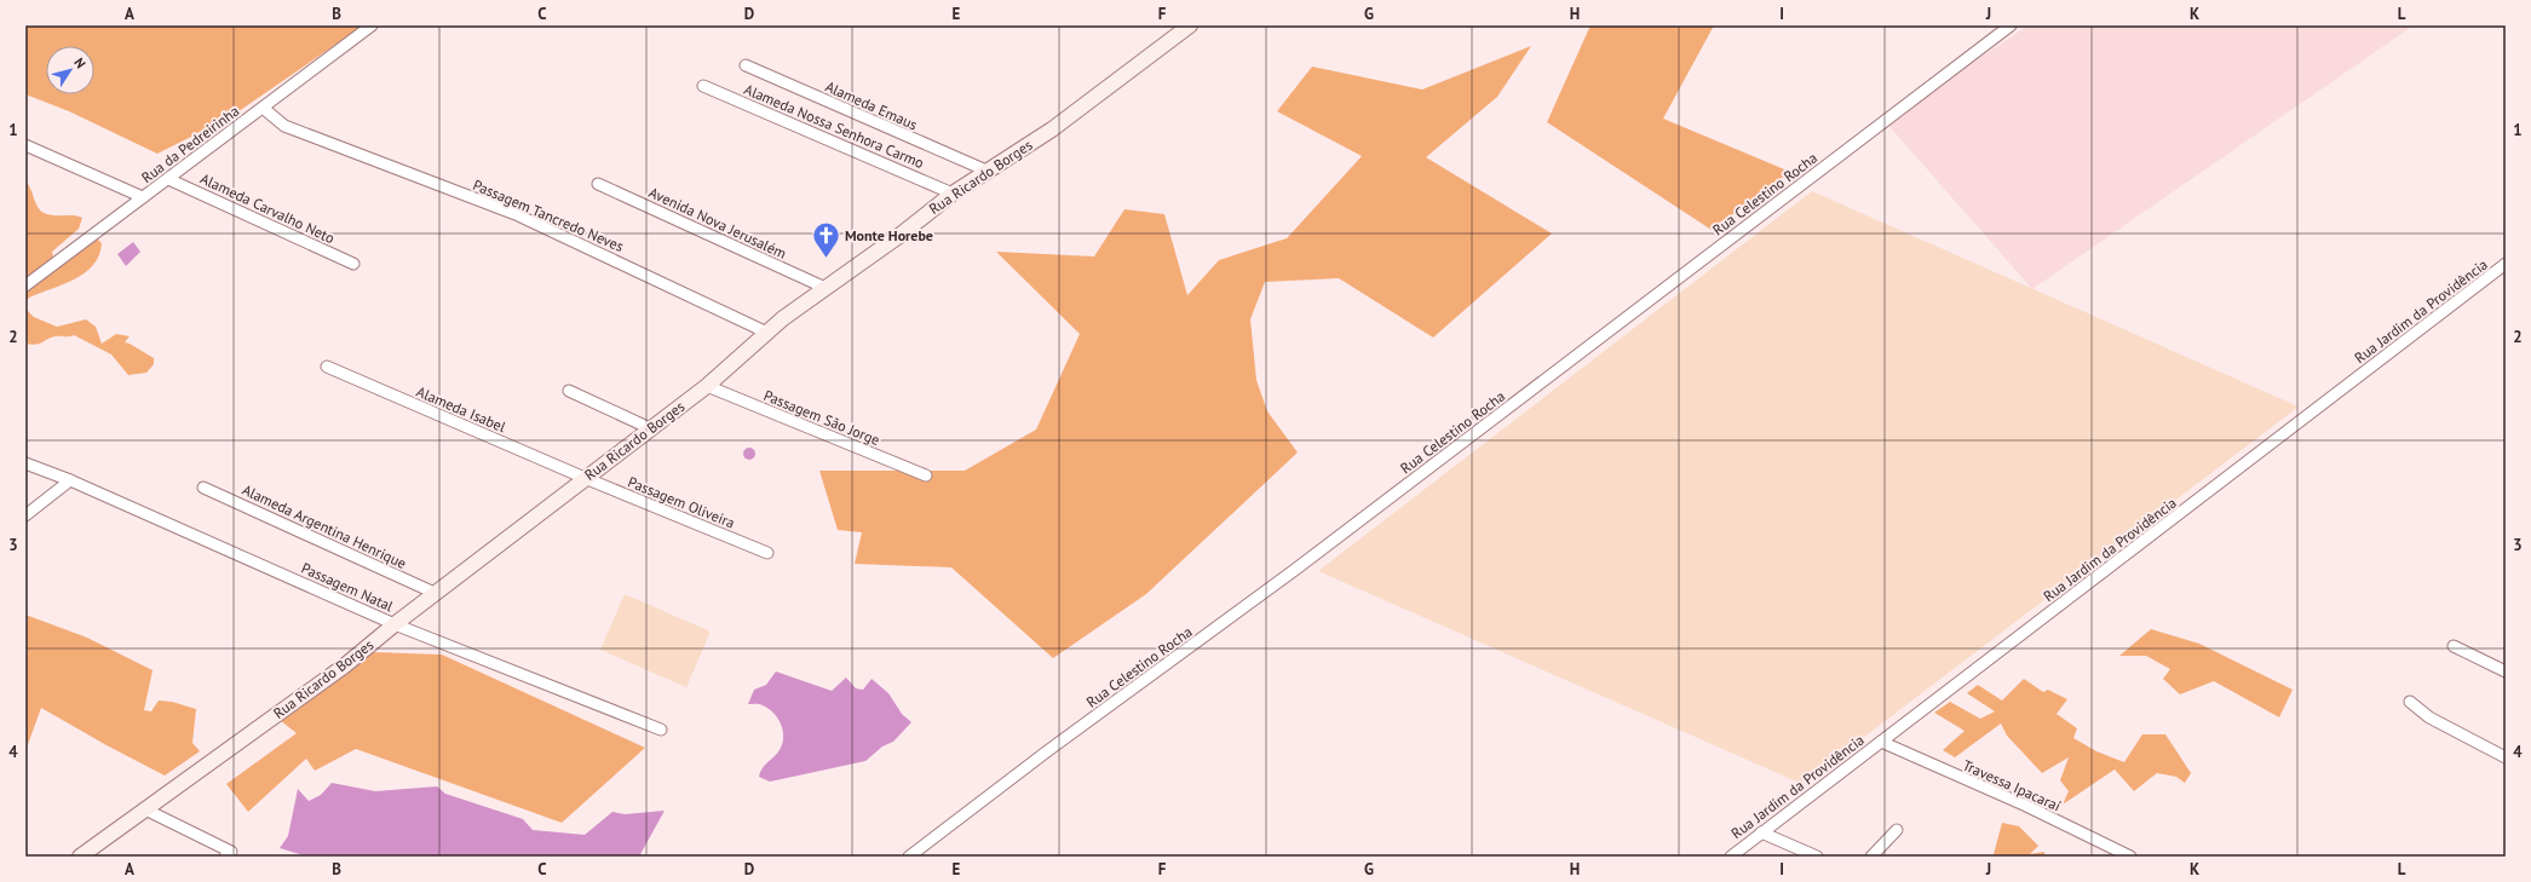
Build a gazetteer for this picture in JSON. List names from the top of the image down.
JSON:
{
  "streets": {
    "street": [
      "Alameda Emaus",
      "Alameda Nossa Senhora Carmo",
      "Rua da Pedreirinha",
      "Rua Ricardo Borges",
      "Rua Celestino Rocha",
      "Alameda Carvalho Neto",
      "Passagem Tancredo Neves",
      "Avenida Nova Jerusalém",
      "Rua Jardim da Providência",
      "Alameda Isabel",
      "Passagem São Jorge",
      "Passagem Oliveira",
      "Alameda Argentina Henrique",
      "Passagem Natal",
      "Travessa Ipacaraí"
    ]
  },
  "crossings": [
    ["Alameda Emaus", "Rua Ricardo Borges"],
    ["Alameda Nossa Senhora Carmo", "Rua Ricardo Borges"],
    ["Rua da Pedreirinha", "Alameda Carvalho Neto"],
    ["Rua da Pedreirinha", "Passagem Tancredo Neves"],
    ["Rua Ricardo Borges", "Passagem Tancredo Neves"],
    ["Rua Ricardo Borges", "Avenida Nova Jerusalém"],
    ["Rua Ricardo Borges", "Alameda Isabel"],
    ["Rua Ricardo Borges", "Passagem São Jorge"],
    ["Rua Ricardo Borges", "Passagem Oliveira"],
    ["Rua Ricardo Borges", "Alameda Argentina Henrique"],
    ["Rua Ricardo Borges", "Passagem Natal"],
    ["Rua Jardim da Providência", "Travessa Ipacaraí"],
    ["Alameda Isabel", "Passagem Oliveira"]
  ],
  "places": {
    "church": ["Monte Horebe"]
  },
  "north": "top right",
  "grid": {
    "columns": [
      "A",
      "B",
      "C",
      "D",
      "E",
      "F",
      "G",
      "H",
      "I",
      "J",
      "K",
      "L"
    ],
    "rows": [
      "1",
      "2",
      "3",
      "4"
    ]
  }
}
